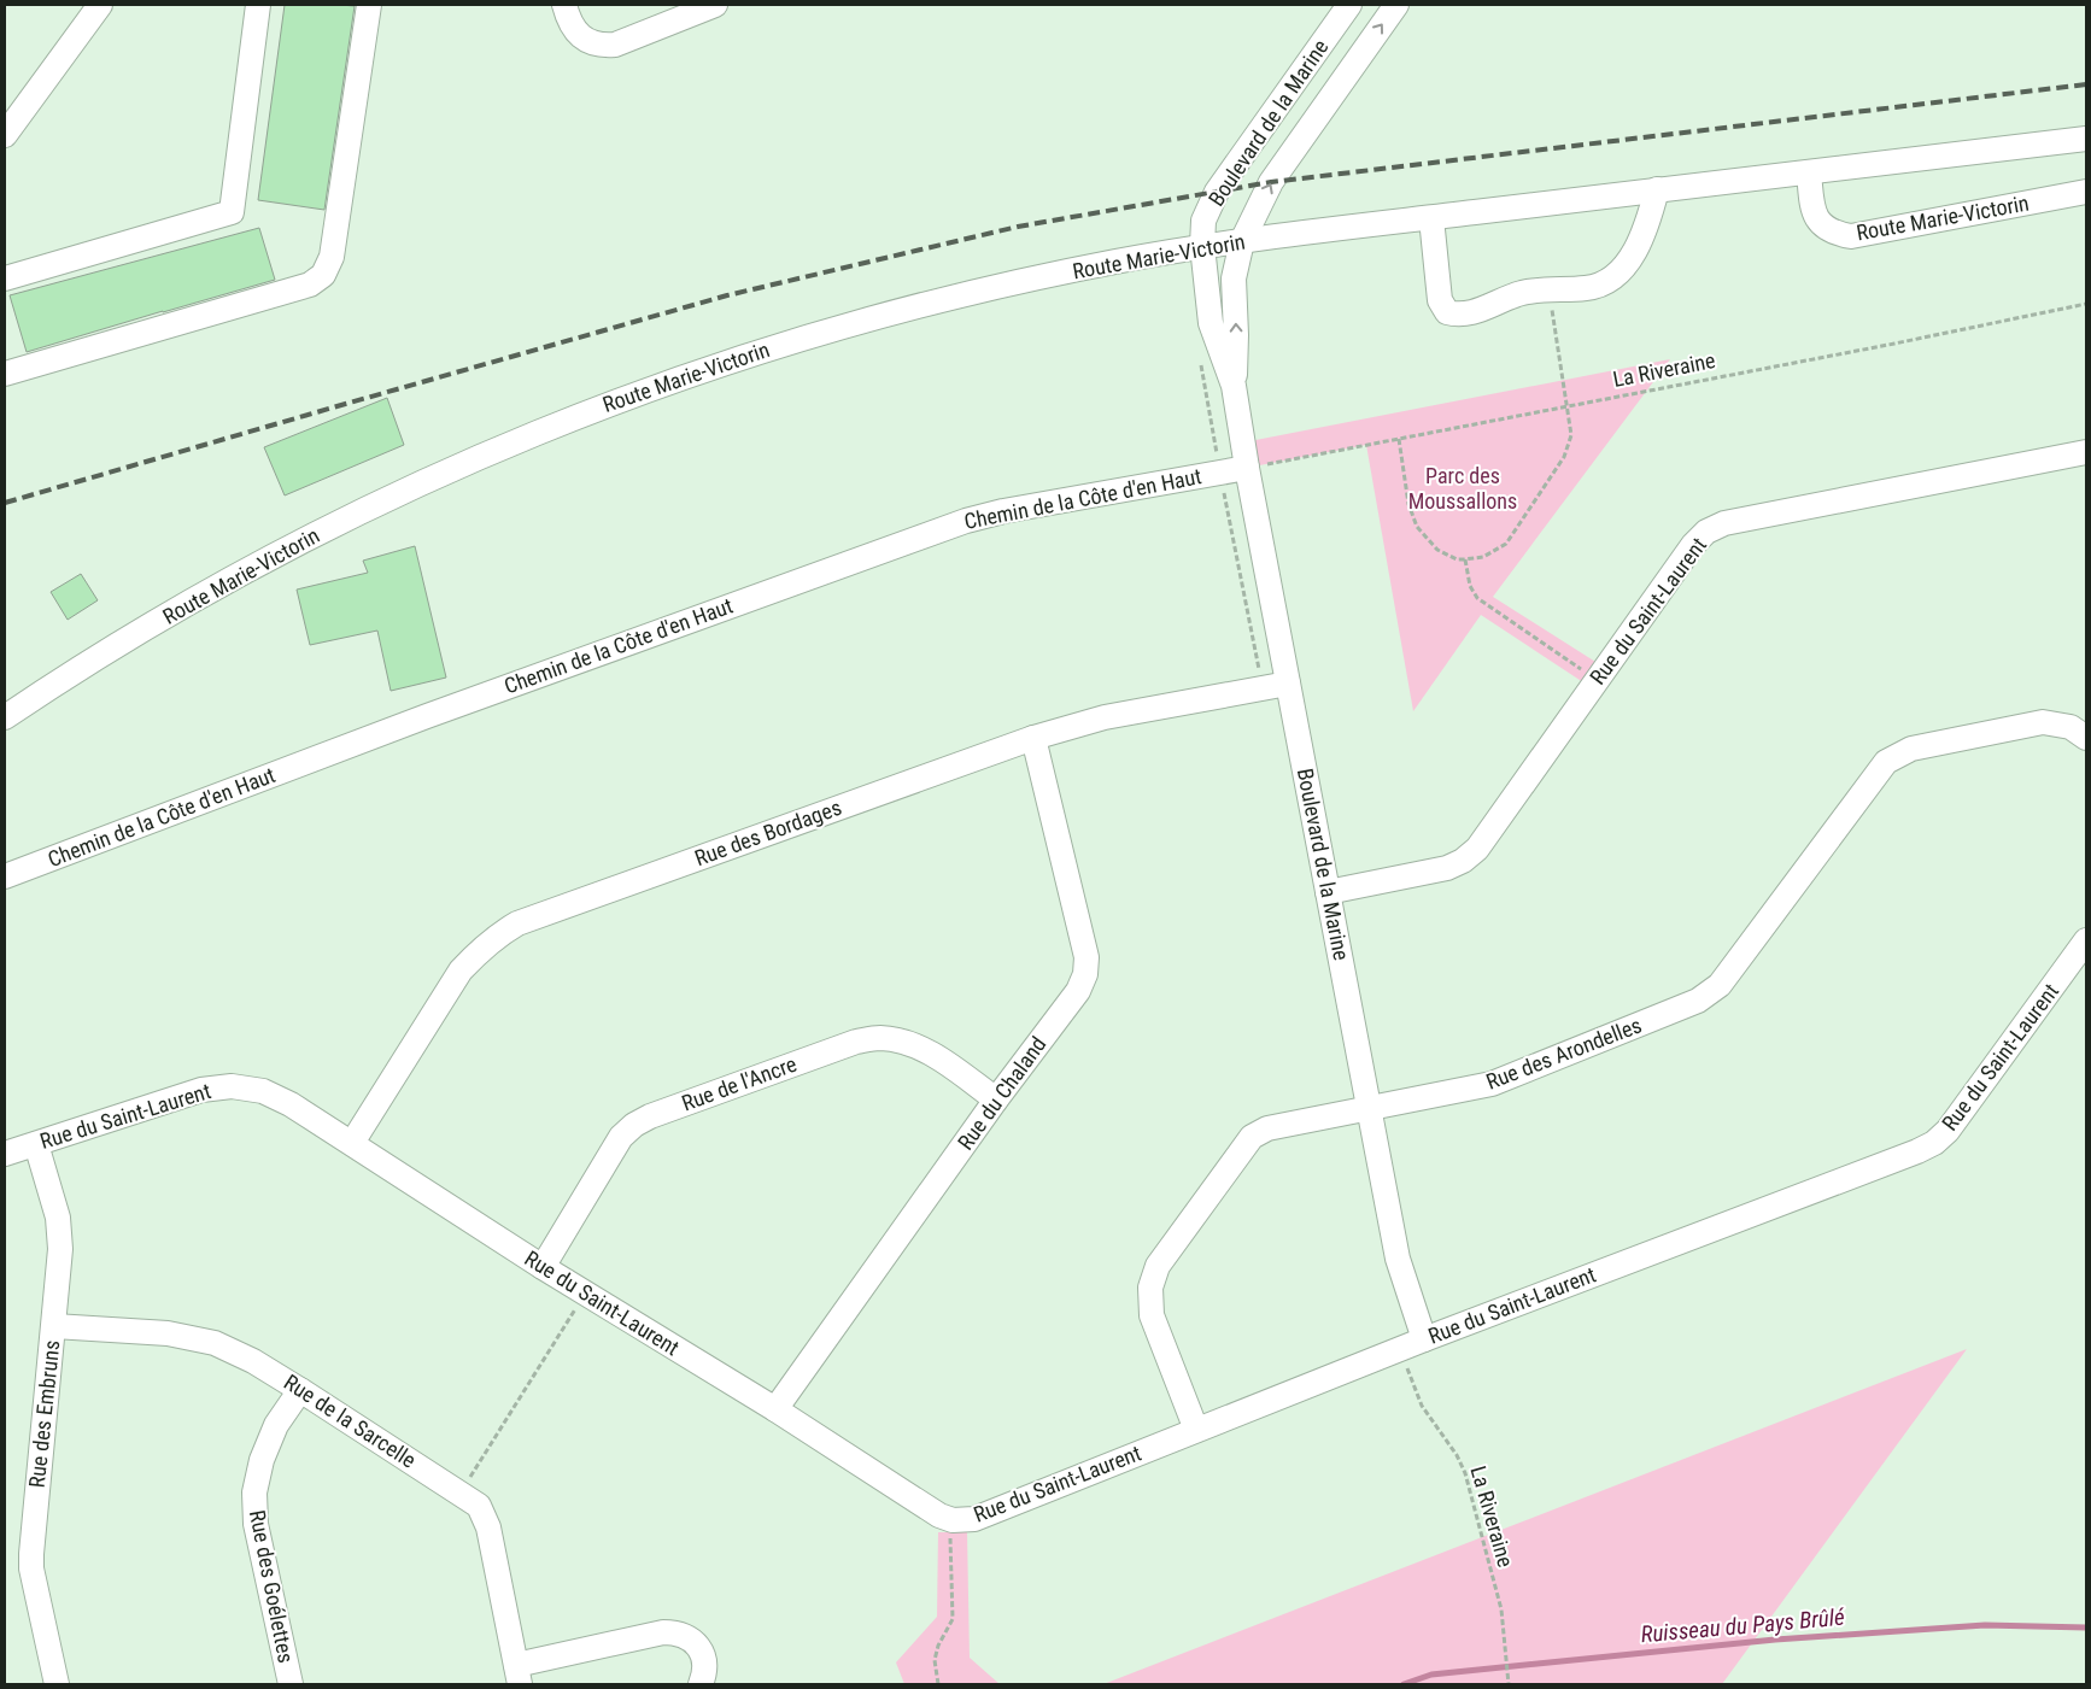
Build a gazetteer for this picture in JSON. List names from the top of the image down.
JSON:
{
  "streets": {
    "street": [
      "Boulevard de la Marine",
      "Route Marie-Victorin",
      "Chemin de la Côte d'en Haut",
      "Rue du Saint-Laurent",
      "Rue des Bordages",
      "Rue des Arondelles",
      "Rue de l'Ancre",
      "Rue du Chaland",
      "Rue des Embruns",
      "Rue de la Sarcelle",
      "Rue des Goélettes"
    ],
    "path": ["La Riveraine"]
  },
  "crossings": [
    ["Boulevard de la Marine", "Route Marie-Victorin"],
    ["Boulevard de la Marine", "La Riveraine"],
    ["Boulevard de la Marine", "Chemin de la Côte d'en Haut"],
    ["Boulevard de la Marine", "Rue du Saint-Laurent"],
    ["Boulevard de la Marine", "Rue des Bordages"],
    ["Boulevard de la Marine", "Rue des Arondelles"],
    ["La Riveraine", "Chemin de la Côte d'en Haut"],
    ["La Riveraine", "Rue du Saint-Laurent"],
    ["Rue du Saint-Laurent", "Rue des Bordages"],
    ["Rue du Saint-Laurent", "Rue des Arondelles"],
    ["Rue du Saint-Laurent", "Rue de l'Ancre"],
    ["Rue du Saint-Laurent", "Rue du Chaland"],
    ["Rue du Saint-Laurent", "Rue des Embruns"],
    ["Rue des Bordages", "Rue du Chaland"],
    ["Rue de l'Ancre", "Rue du Chaland"],
    ["Rue des Embruns", "Rue de la Sarcelle"],
    ["Rue de la Sarcelle", "Rue des Goélettes"]
  ],
  "water": ["Ruisseau du Pays Brûlé"],
  "parks": ["Parc des Moussallons"]
}
